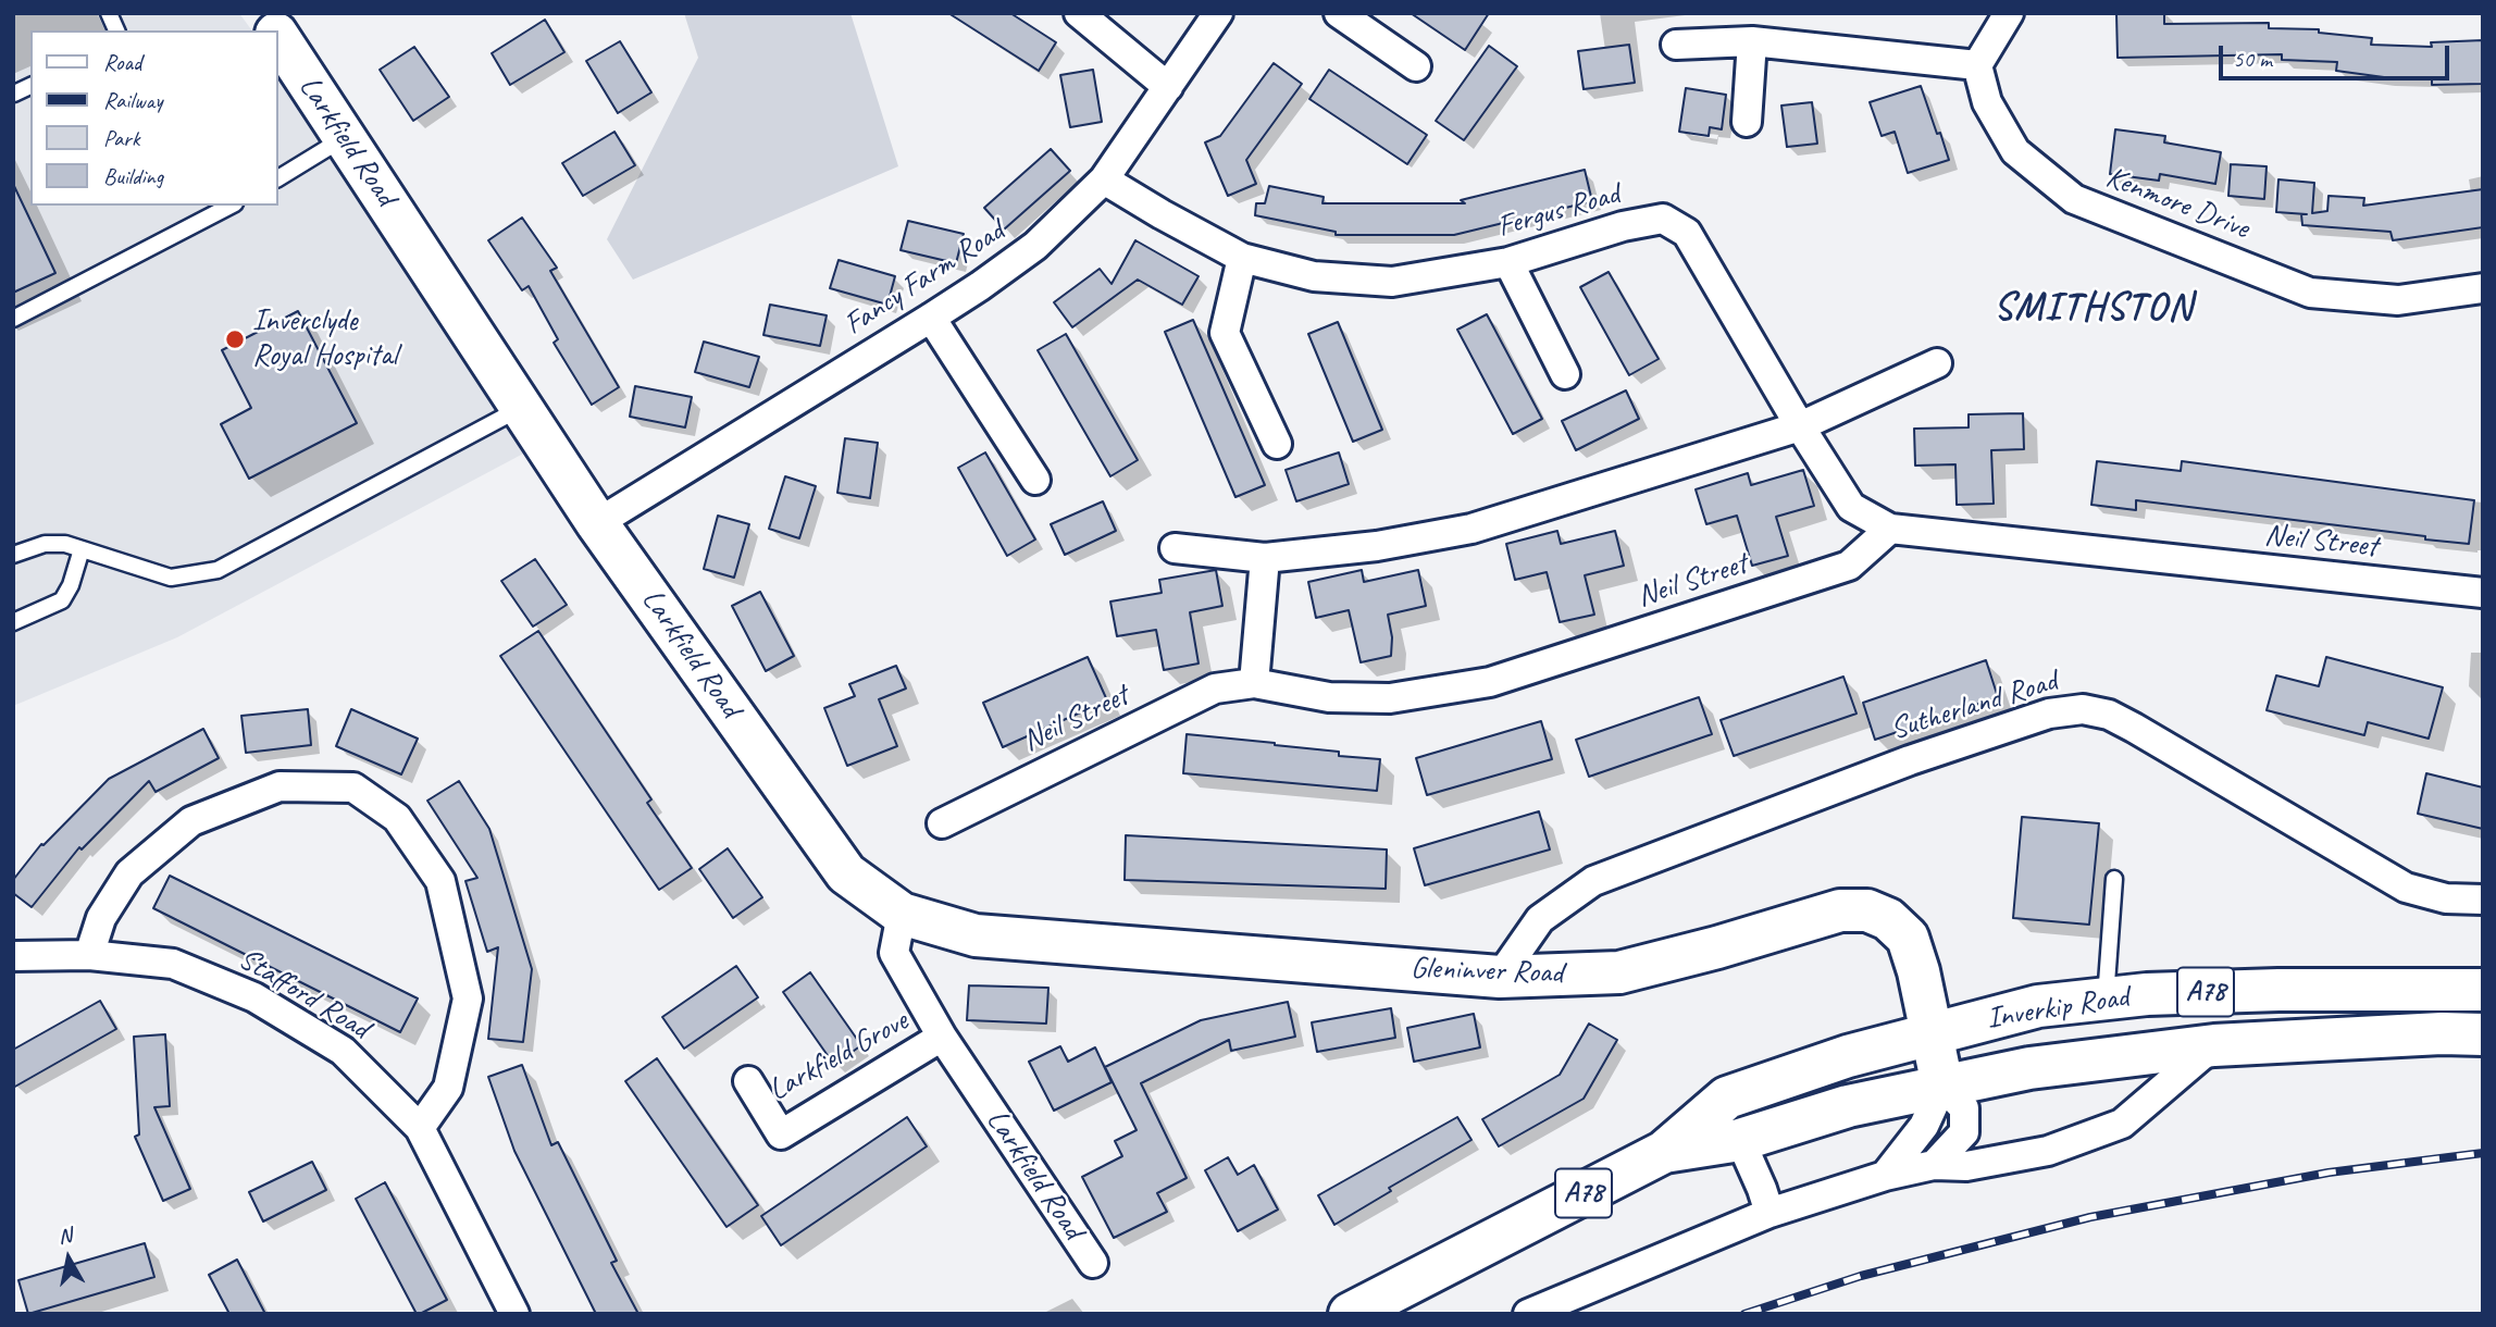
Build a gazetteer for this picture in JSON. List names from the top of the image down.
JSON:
{
  "streets": {
    "main road": [
      "Larkfield Road",
      "Gleninver Road",
      "A78",
      "Inverkip Road"
    ],
    "street": [
      "Kenmore Drive",
      "Fergus Road",
      "Fancy Farm Road",
      "Neil Street",
      "Sutherland Road",
      "Stafford Road",
      "Larkfield Grove"
    ]
  },
  "crossings": [
    ["Larkfield Road", "Fancy Farm Road"],
    ["Larkfield Road", "Gleninver Road"],
    ["Larkfield Road", "Larkfield Grove"],
    ["Fergus Road", "Fancy Farm Road"],
    ["Fergus Road", "Neil Street"],
    ["Sutherland Road", "Gleninver Road"],
    ["Gleninver Road", "Inverkip Road"]
  ],
  "districts": ["SMITHSTON"],
  "places": ["Inverclyde Royal Hospital"],
  "legend": [
    "Road",
    "Railway",
    "Park",
    "Building"
  ],
  "scale_bar": "50 m",
  "north": "top"
}
